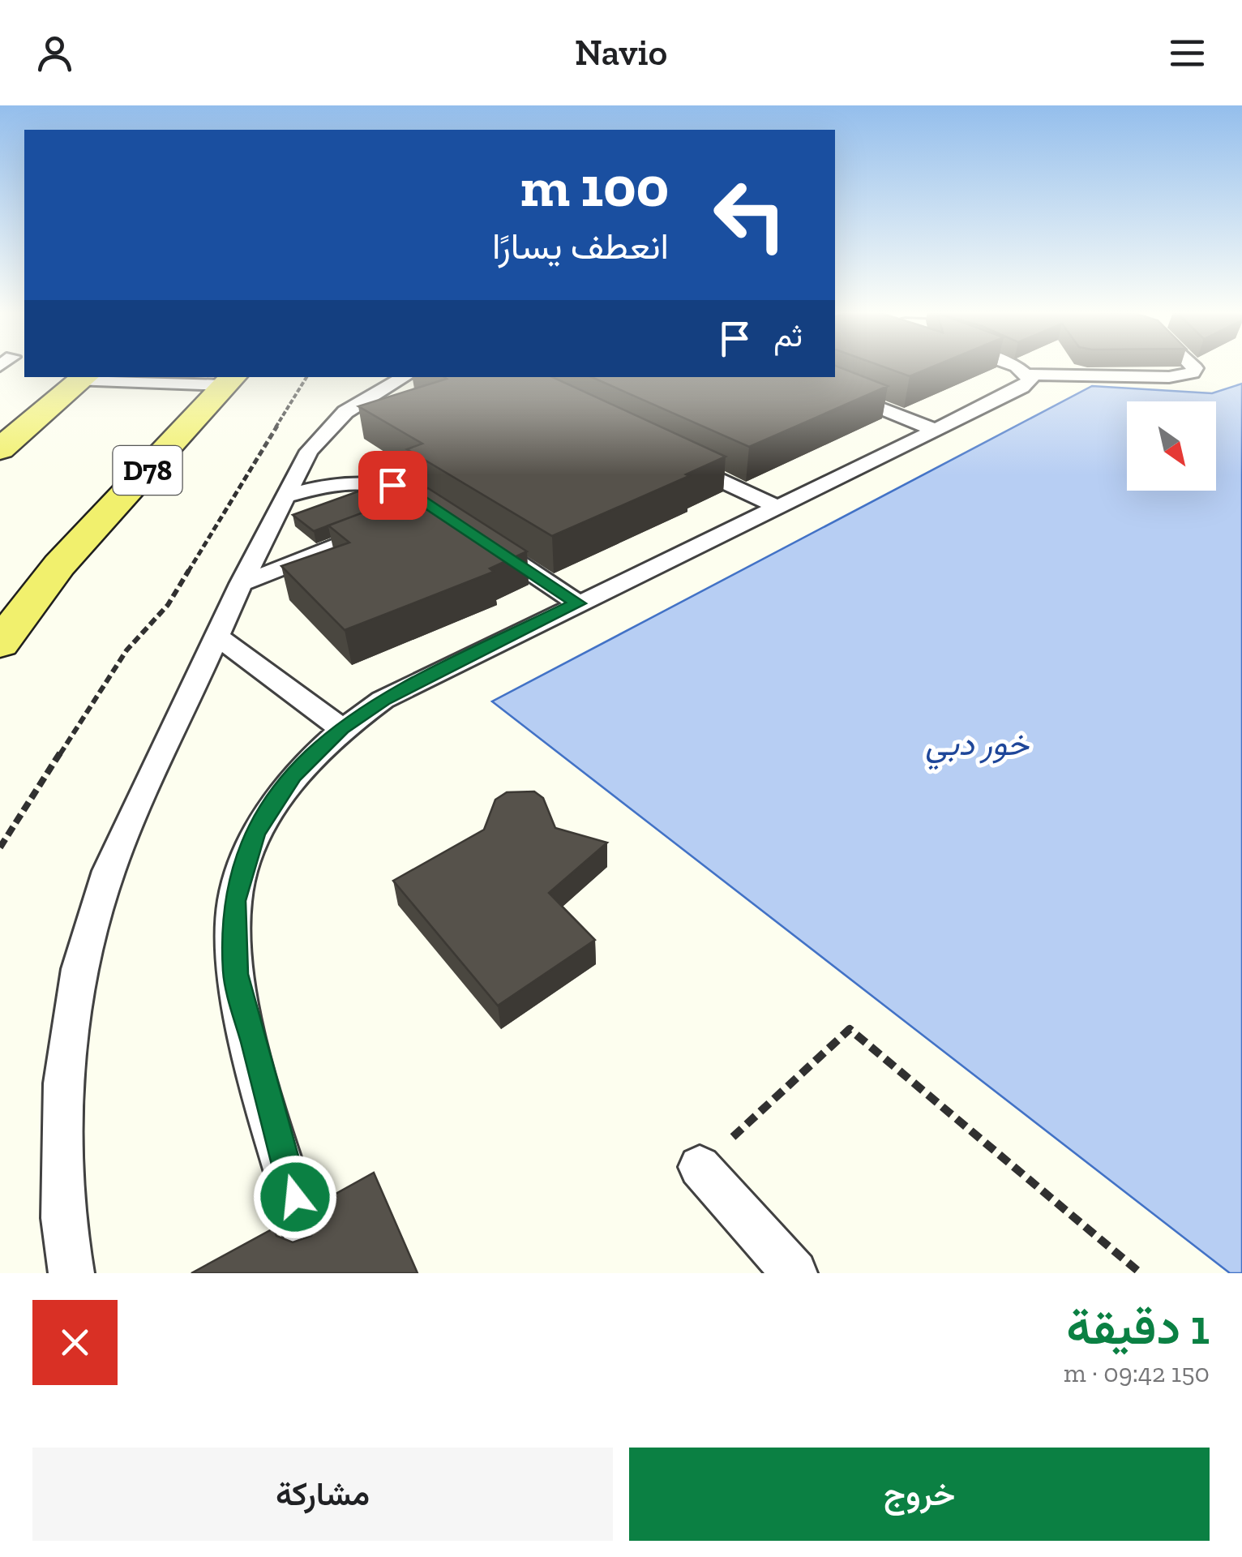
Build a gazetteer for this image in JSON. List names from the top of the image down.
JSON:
{
  "streets": {
    "main road": ["D78"]
  },
  "water": ["خور دبي"],
  "north": "bottom right",
  "page": {
    "header": "Navio",
    "turn": ["100 m", "انعطف يسارًا"],
    "then": "ثم",
    "heading": ["1 دقيقة", "150 m · 09:42"],
    "buttons": ["خروج", "مشاركة"]
  }
}
